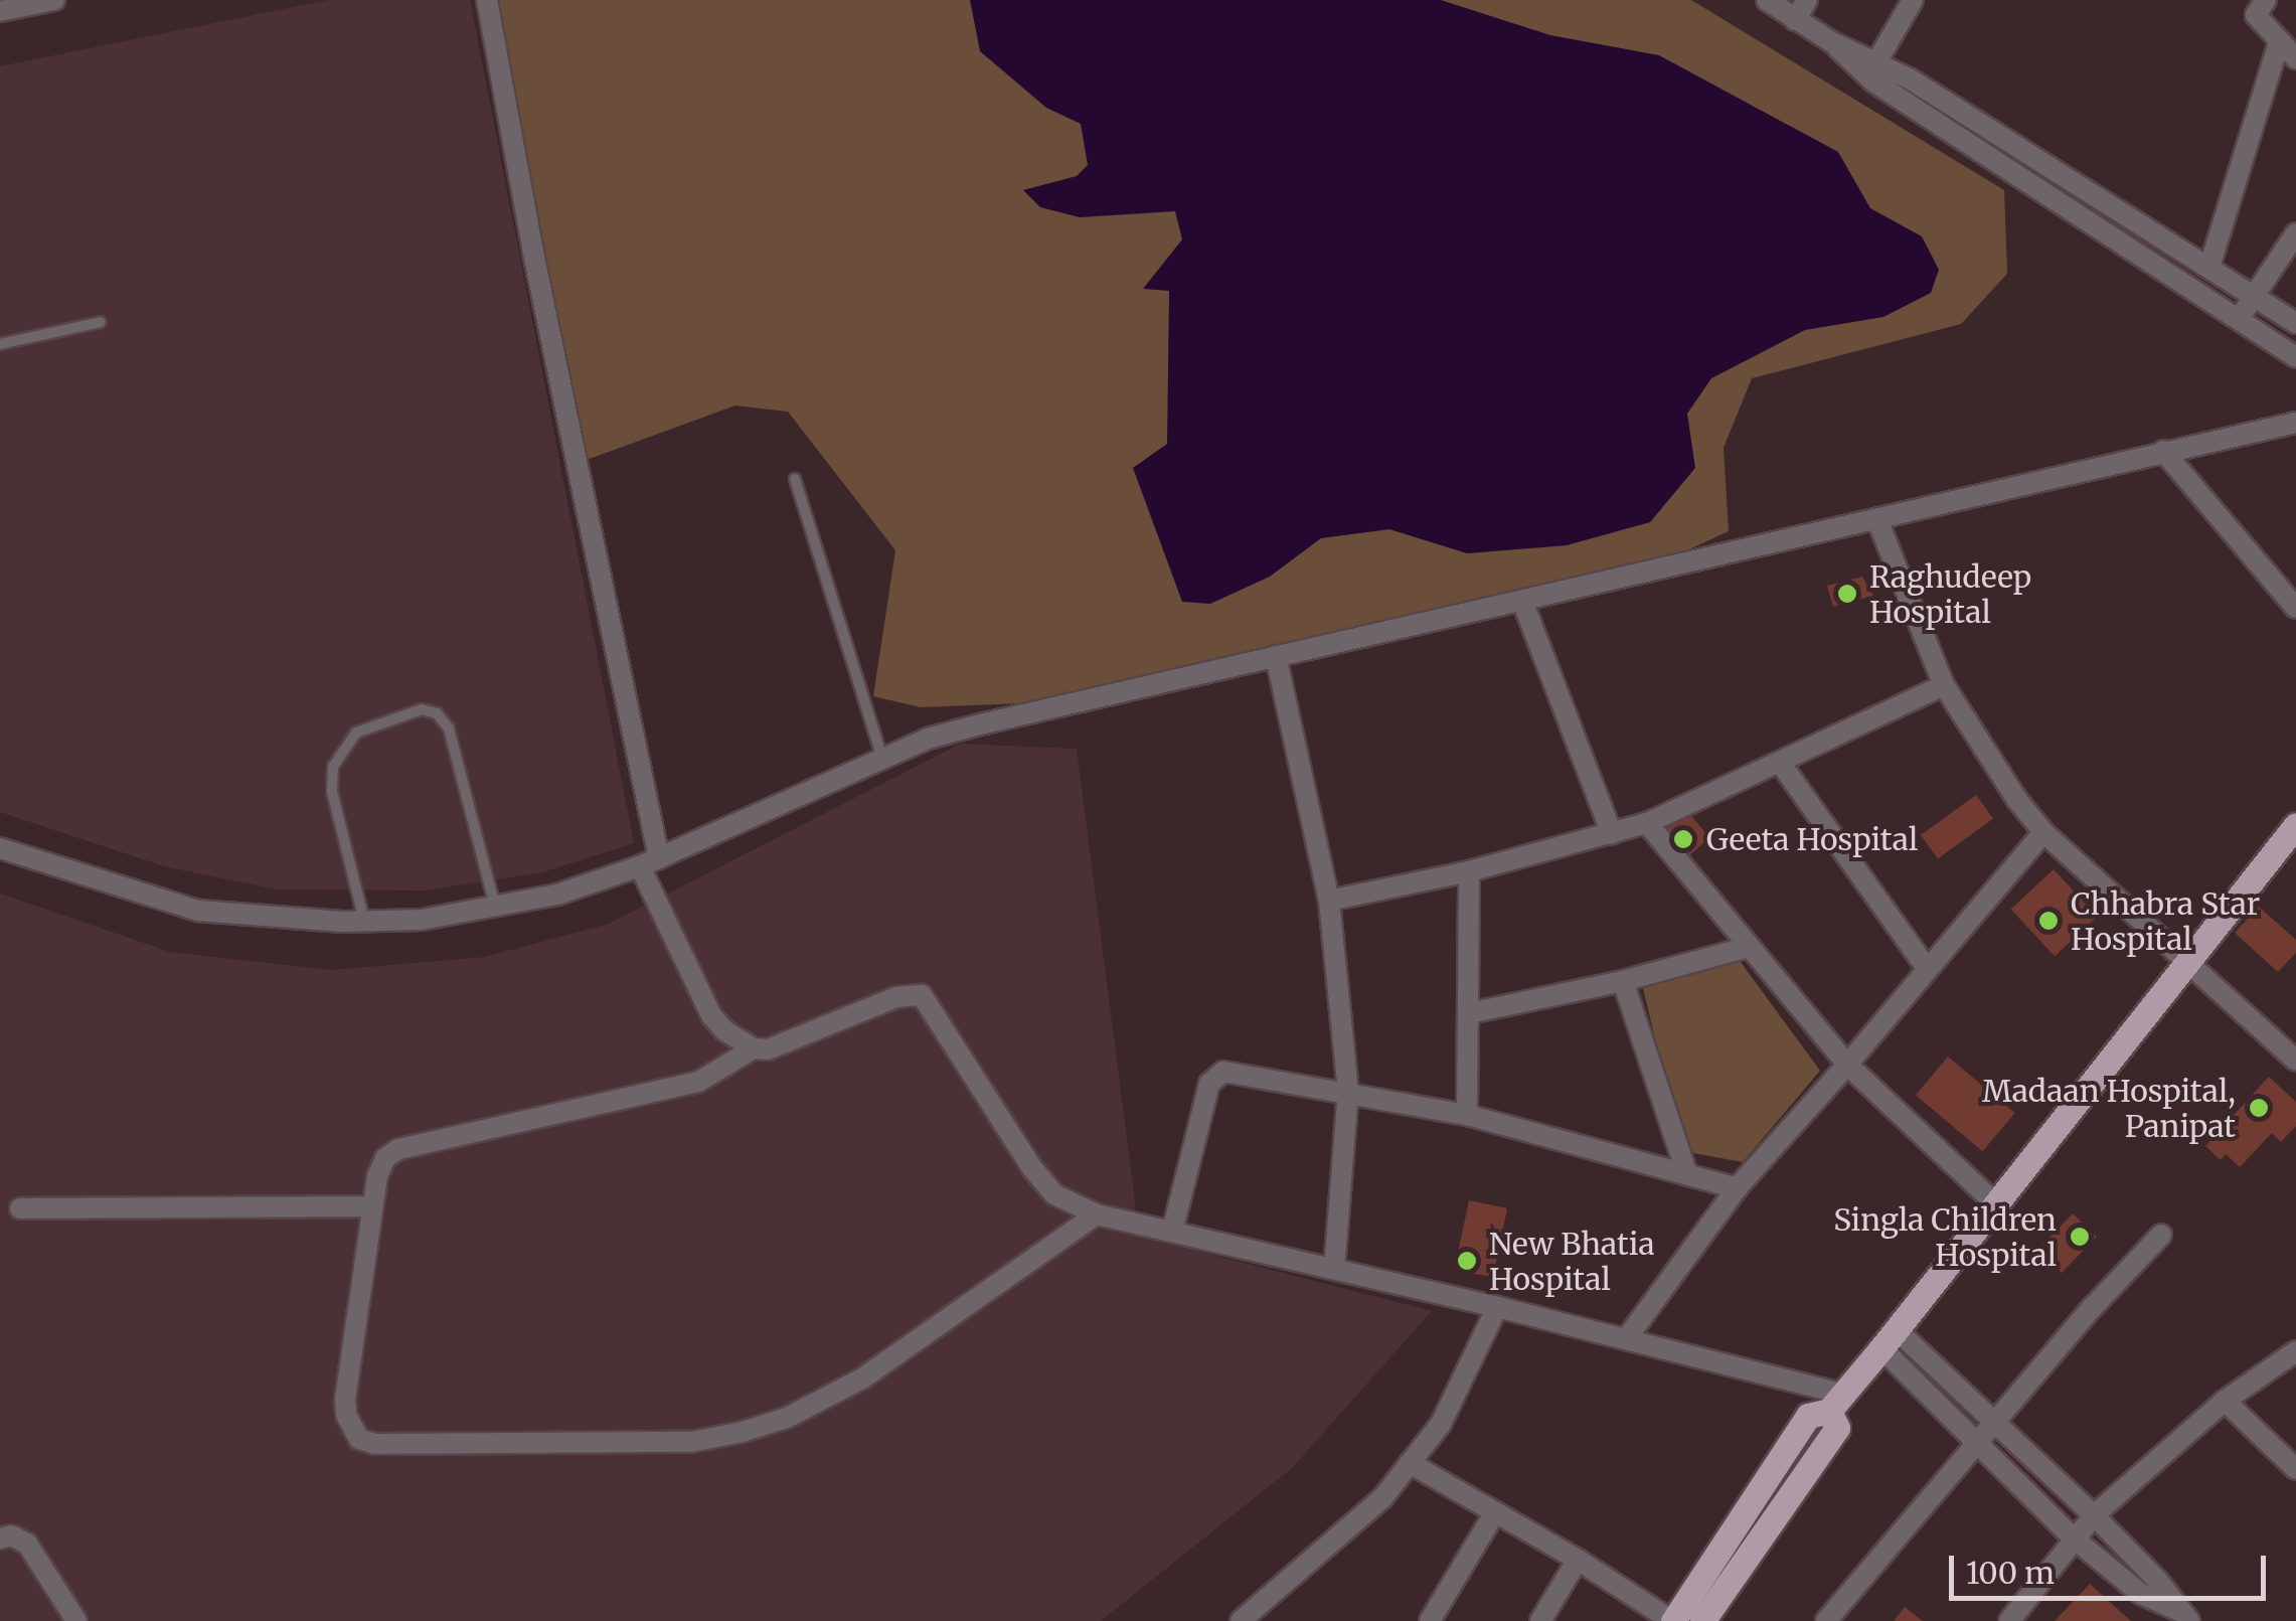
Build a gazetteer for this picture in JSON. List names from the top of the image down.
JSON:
{
  "places": [
    "Raghudeep Hospital",
    "Geeta Hospital",
    "Chhabra Star Hospital",
    "Madaan Hospital, Panipat",
    "Singla Children Hospital",
    "New Bhatia Hospital"
  ],
  "scale_bar": "100 m"
}
